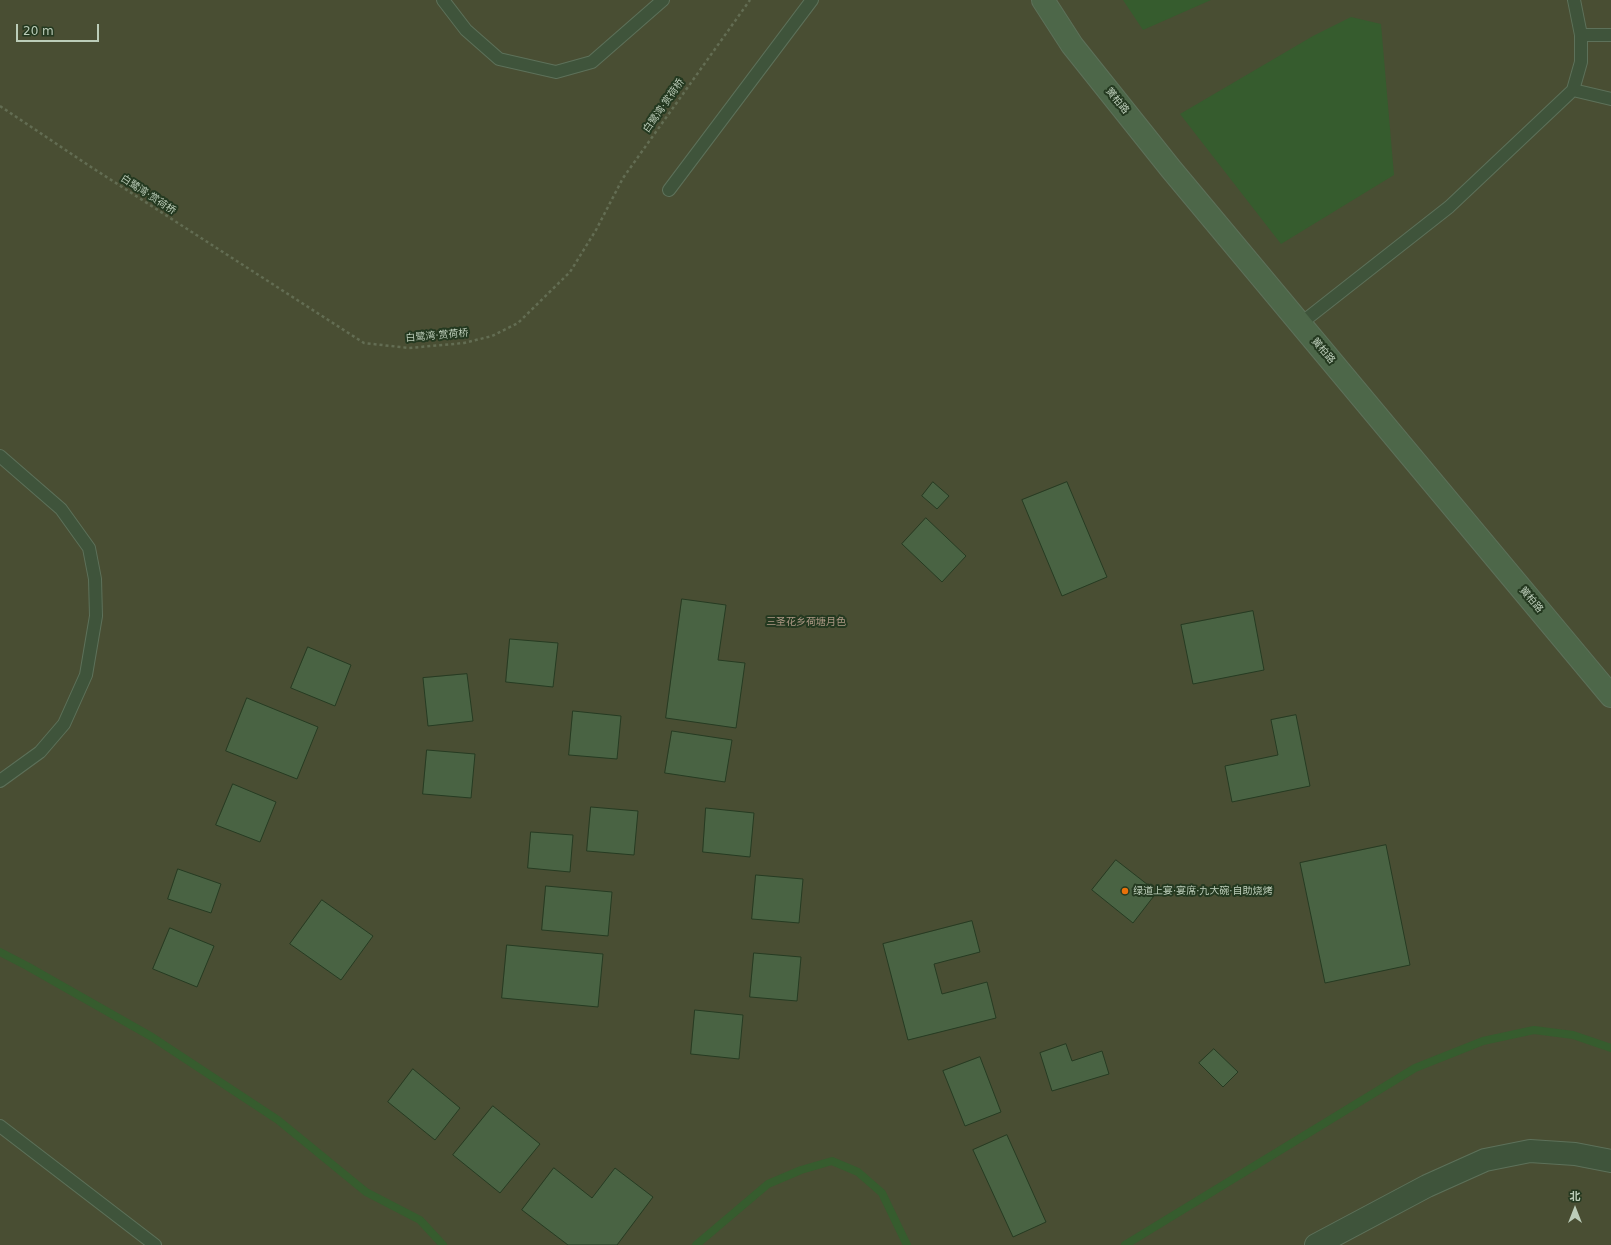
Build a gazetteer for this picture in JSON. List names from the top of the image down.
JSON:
{
  "streets": {
    "street": ["黉柏路"],
    "path": ["白鹭湾·赏荷桥"]
  },
  "parks": ["三圣花乡荷塘月色"],
  "places": ["绿道上宴·宴席·九大碗·自助烧烤"],
  "scale_bar": "20 m",
  "north": "top"
}
